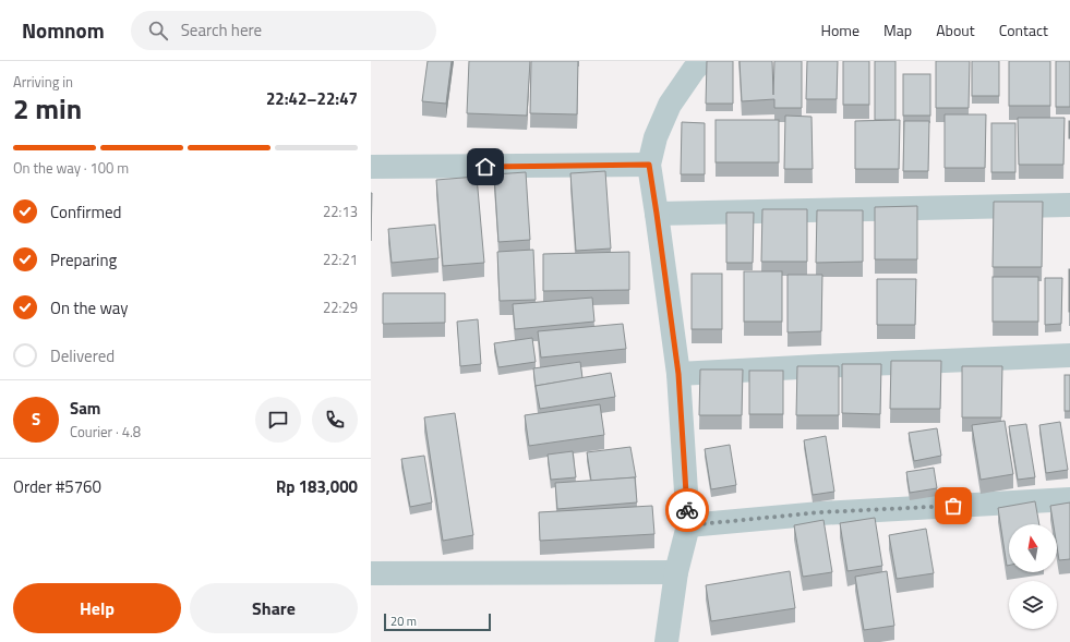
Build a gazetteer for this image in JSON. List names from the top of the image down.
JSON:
{
  "scale_bar": "20 m",
  "north": "top",
  "page": {
    "header": "Nomnom",
    "search": "Search here",
    "nav": [
      "Home",
      "Map",
      "About",
      "Contact"
    ],
    "heading": ["2 min", "Arriving in", "22:42–22:47"],
    "panel": [
      "Sam",
      "Courier · 4.8",
      "Order #5760",
      "Rp 183,000"
    ],
    "bar": "On the way · 100 m",
    "list": [
      ["Confirmed", "22:13"],
      ["Preparing", "22:21"],
      ["On the way", "22:29"],
      "Delivered"
    ],
    "round": "S",
    "buttons": ["Help", "Share"],
    "scale": "20 m"
  }
}
